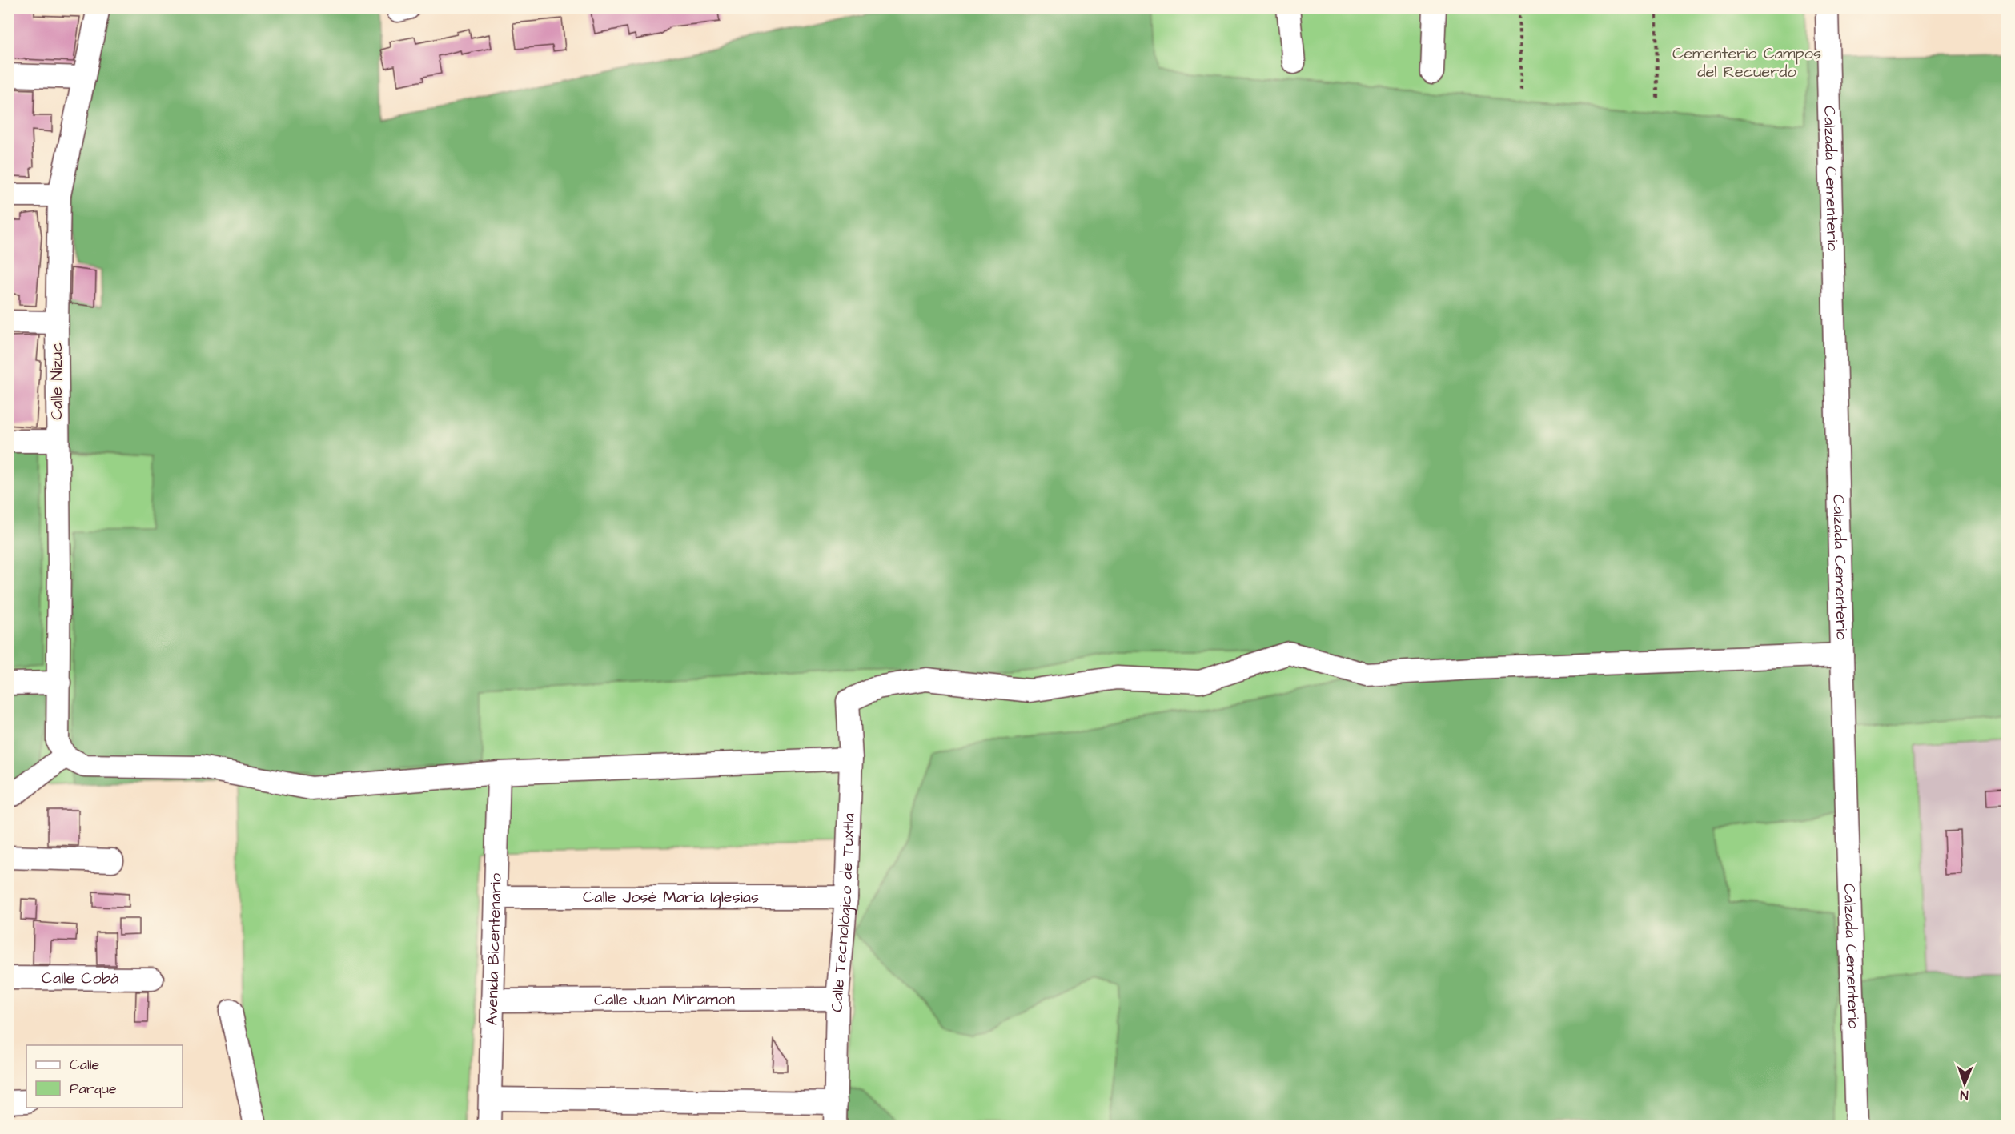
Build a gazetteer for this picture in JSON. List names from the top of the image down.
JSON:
{
  "streets": {
    "street": [
      "Calzada Cementerio",
      "Calle Nizuc",
      "Calle José María Iglesias",
      "Calle Tecnológico de Tuxtla",
      "Avenida Bicentenario",
      "Calle Cobá",
      "Calle Juan Miramon"
    ]
  },
  "crossings": [
    ["Calzada Cementerio", "Calle Tecnológico de Tuxtla"],
    ["Calle José María Iglesias", "Calle Tecnológico de Tuxtla"],
    ["Calle José María Iglesias", "Avenida Bicentenario"],
    ["Calle Tecnológico de Tuxtla", "Calle Juan Miramon"],
    ["Avenida Bicentenario", "Calle Juan Miramon"]
  ],
  "parks": ["Cementerio Campos del Recuerdo"],
  "legend": ["Calle", "Parque"],
  "north": "bottom"
}
